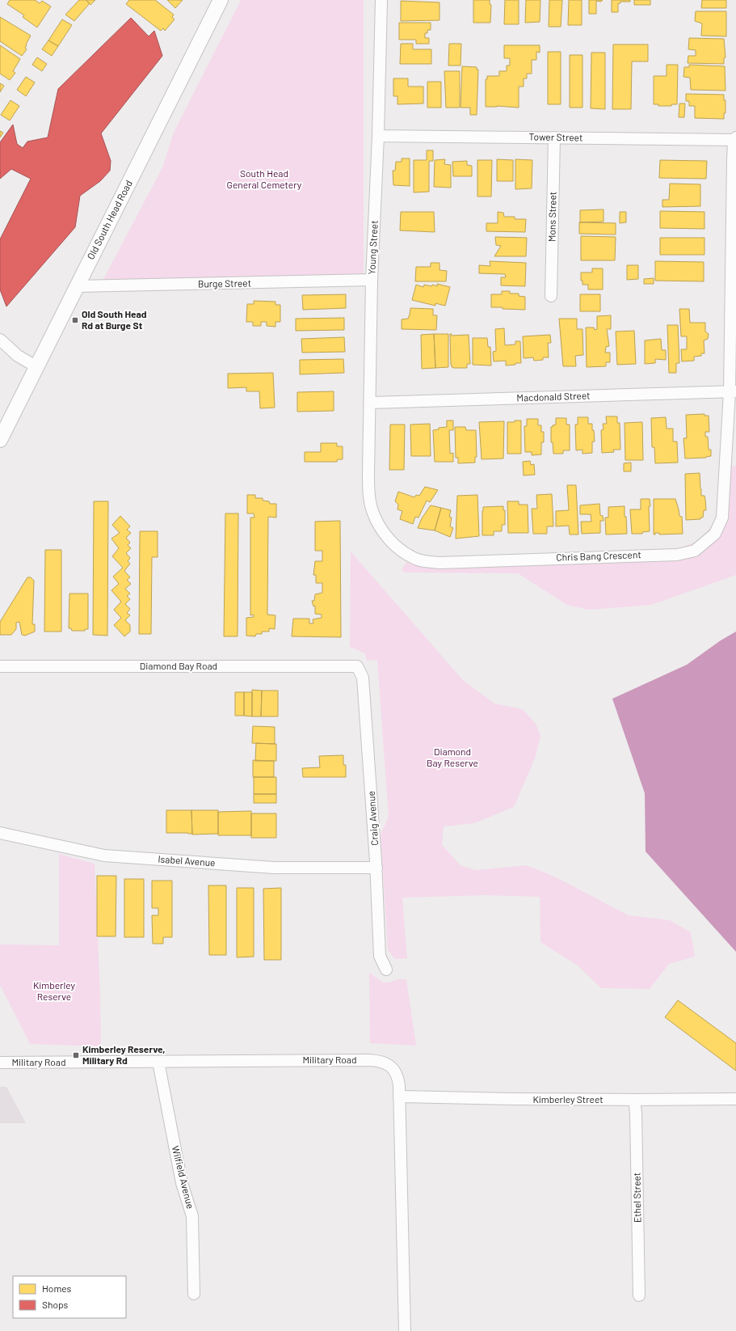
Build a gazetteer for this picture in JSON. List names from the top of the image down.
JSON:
{
  "streets": {
    "main road": ["Old South Head Road"],
    "street": [
      "Tower Street",
      "Mons Street",
      "Young Street",
      "Burge Street",
      "Macdonald Street",
      "Chris Bang Crescent",
      "Diamond Bay Road",
      "Craig Avenue",
      "Isabel Avenue",
      "Military Road",
      "Kimberley Street",
      "Wilfield Avenue",
      "Ethel Street"
    ]
  },
  "crossings": [
    ["Tower Street", "Mons Street"],
    ["Tower Street", "Young Street"],
    ["Tower Street", "Chris Bang Crescent"],
    ["Old South Head Road", "Burge Street"],
    ["Young Street", "Burge Street"],
    ["Young Street", "Macdonald Street"],
    ["Young Street", "Chris Bang Crescent"],
    ["Macdonald Street", "Chris Bang Crescent"],
    ["Diamond Bay Road", "Craig Avenue"],
    ["Craig Avenue", "Isabel Avenue"],
    ["Military Road", "Kimberley Street"],
    ["Military Road", "Wilfield Avenue"],
    ["Kimberley Street", "Ethel Street"]
  ],
  "parks": ["South Head General Cemetery", "Diamond Bay Reserve", "Kimberley Reserve"],
  "places": {
    "transit": ["Old South Head Rd at Burge St", "Kimberley Reserve, Military Rd"]
  },
  "legend": ["Homes", "Shops"]
}
